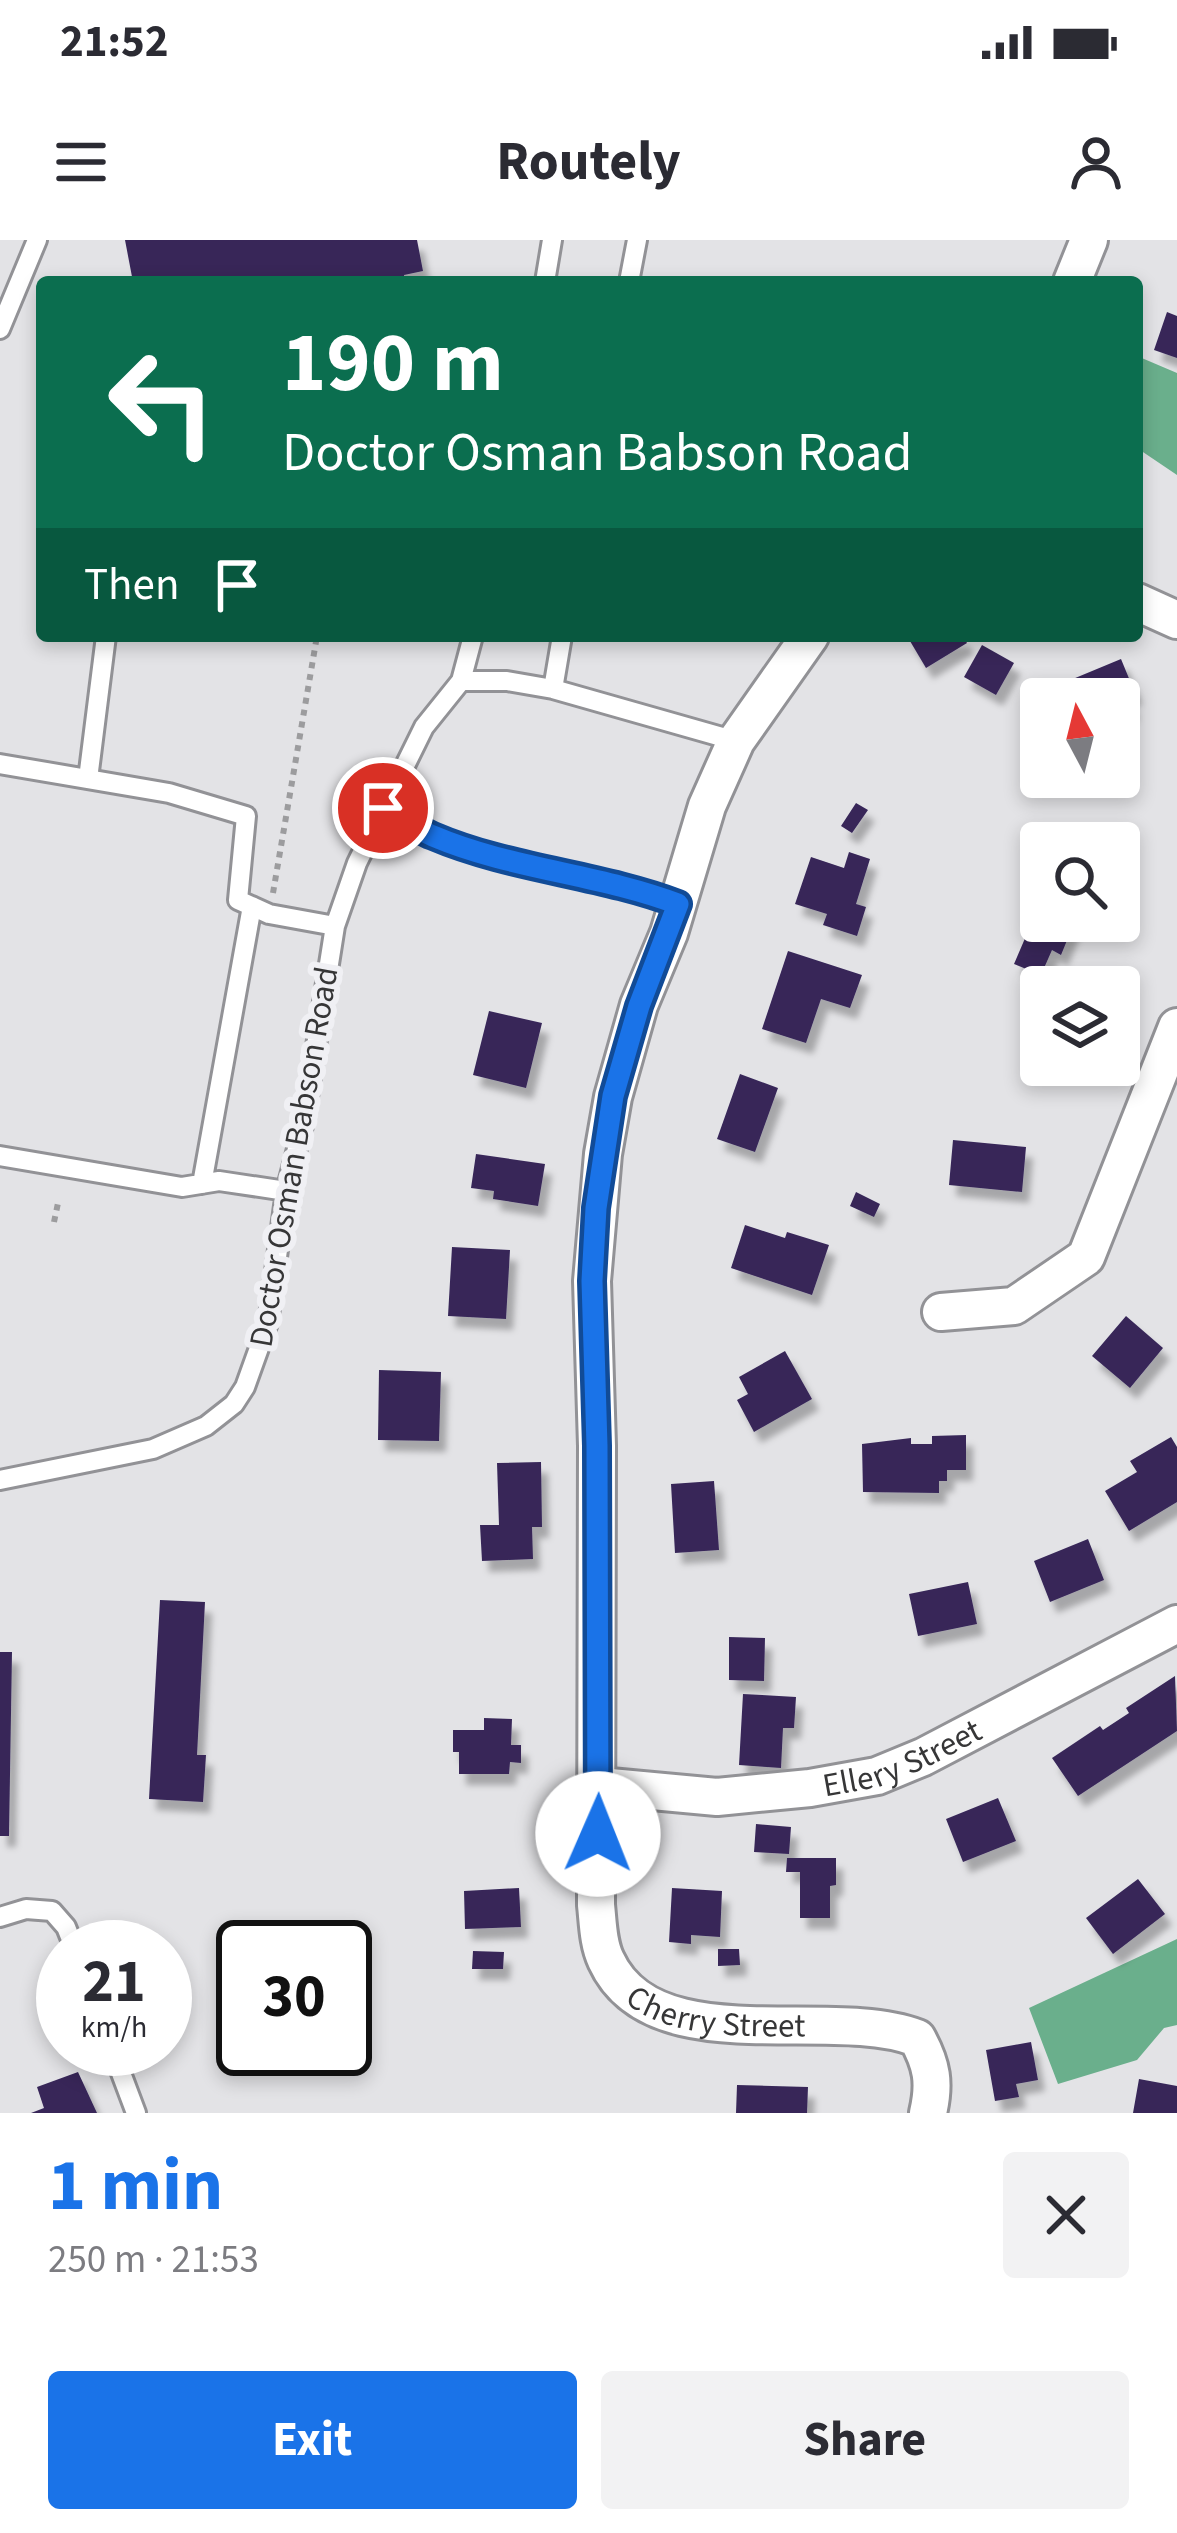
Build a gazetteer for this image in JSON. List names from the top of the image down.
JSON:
{
  "streets": {
    "street": ["Ellery Street", "Cherry Street"],
    "lane": ["Doctor Osman Babson Road"]
  },
  "crossings": [
    ["Ellery Street", "Cherry Street"]
  ],
  "north": "top",
  "page": {
    "status": "21:52",
    "header": "Routely",
    "turn": ["190 m", "Doctor Osman Babson Road"],
    "then": "Then",
    "speed": "21 km/h",
    "limit": "30",
    "heading": ["1 min", "250 m · 21:53"],
    "buttons": ["Exit", "Share"]
  }
}
